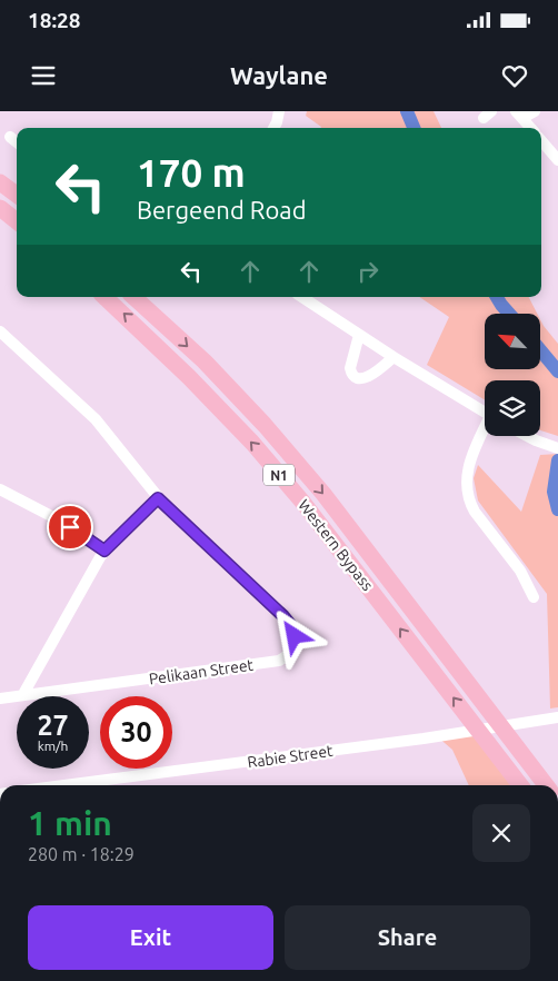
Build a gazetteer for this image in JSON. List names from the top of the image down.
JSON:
{
  "streets": {
    "highway": ["N1", "Western Bypass"],
    "street": ["Pelikaan Street", "Rabie Street"]
  },
  "north": "top left",
  "page": {
    "status": "18:28",
    "header": "Waylane",
    "turn": ["170 m", "Bergeend Road"],
    "speed": "27 km/h",
    "limit": "30",
    "heading": ["1 min", "280 m · 18:29"],
    "buttons": ["Exit", "Share"]
  }
}
